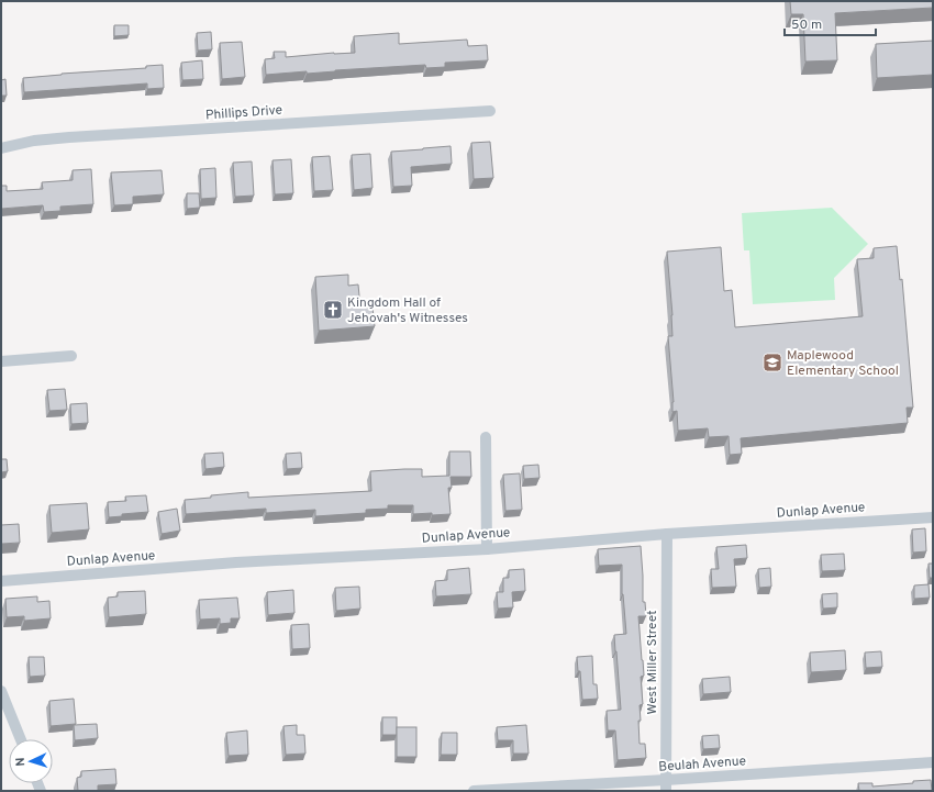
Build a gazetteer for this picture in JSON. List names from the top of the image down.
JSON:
{
  "streets": {
    "street": [
      "Phillips Drive",
      "Dunlap Avenue",
      "West Miller Street",
      "Beulah Avenue"
    ]
  },
  "crossings": [
    ["Dunlap Avenue", "West Miller Street"],
    ["West Miller Street", "Beulah Avenue"]
  ],
  "places": {
    "church": ["Kingdom Hall of Jehovah's Witnesses"],
    "school or university": ["Maplewood Elementary School"]
  },
  "scale_bar": "50 m",
  "north": "left"
}
